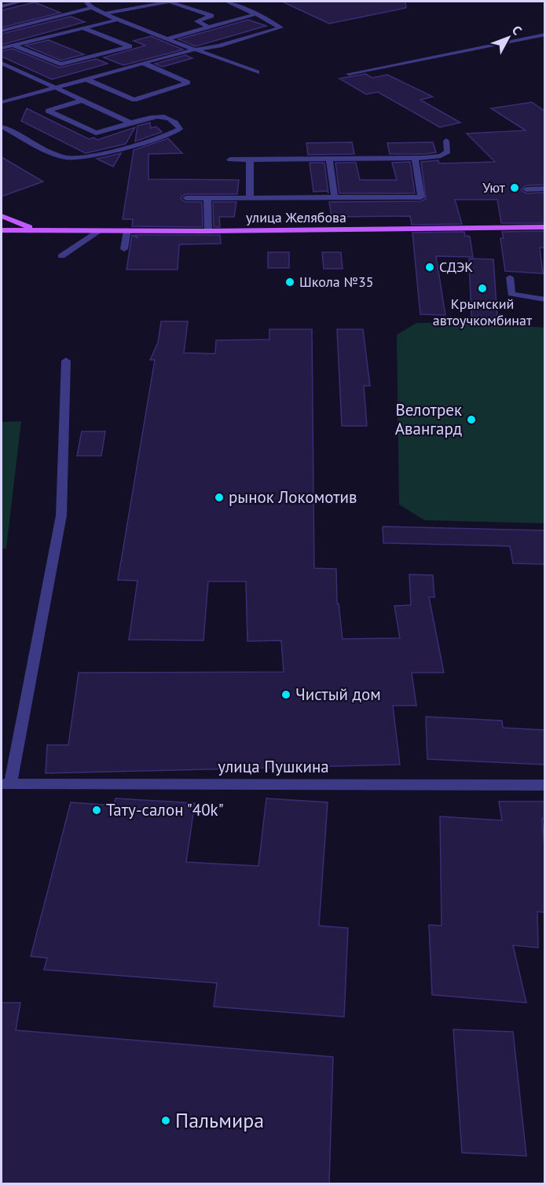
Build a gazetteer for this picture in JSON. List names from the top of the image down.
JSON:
{
  "streets": {
    "main road": ["улица Желябова"],
    "street": ["улица Пушкина"]
  },
  "places": [
    "Уют",
    "СДЭК",
    "Школа №35",
    "Крымский автоучкомбинат",
    "Велотрек Авангард",
    "рынок Локомотив",
    "Чистый дом",
    "Тату-салон \"40k\"",
    "Пальмира"
  ],
  "north": "top right"
}
